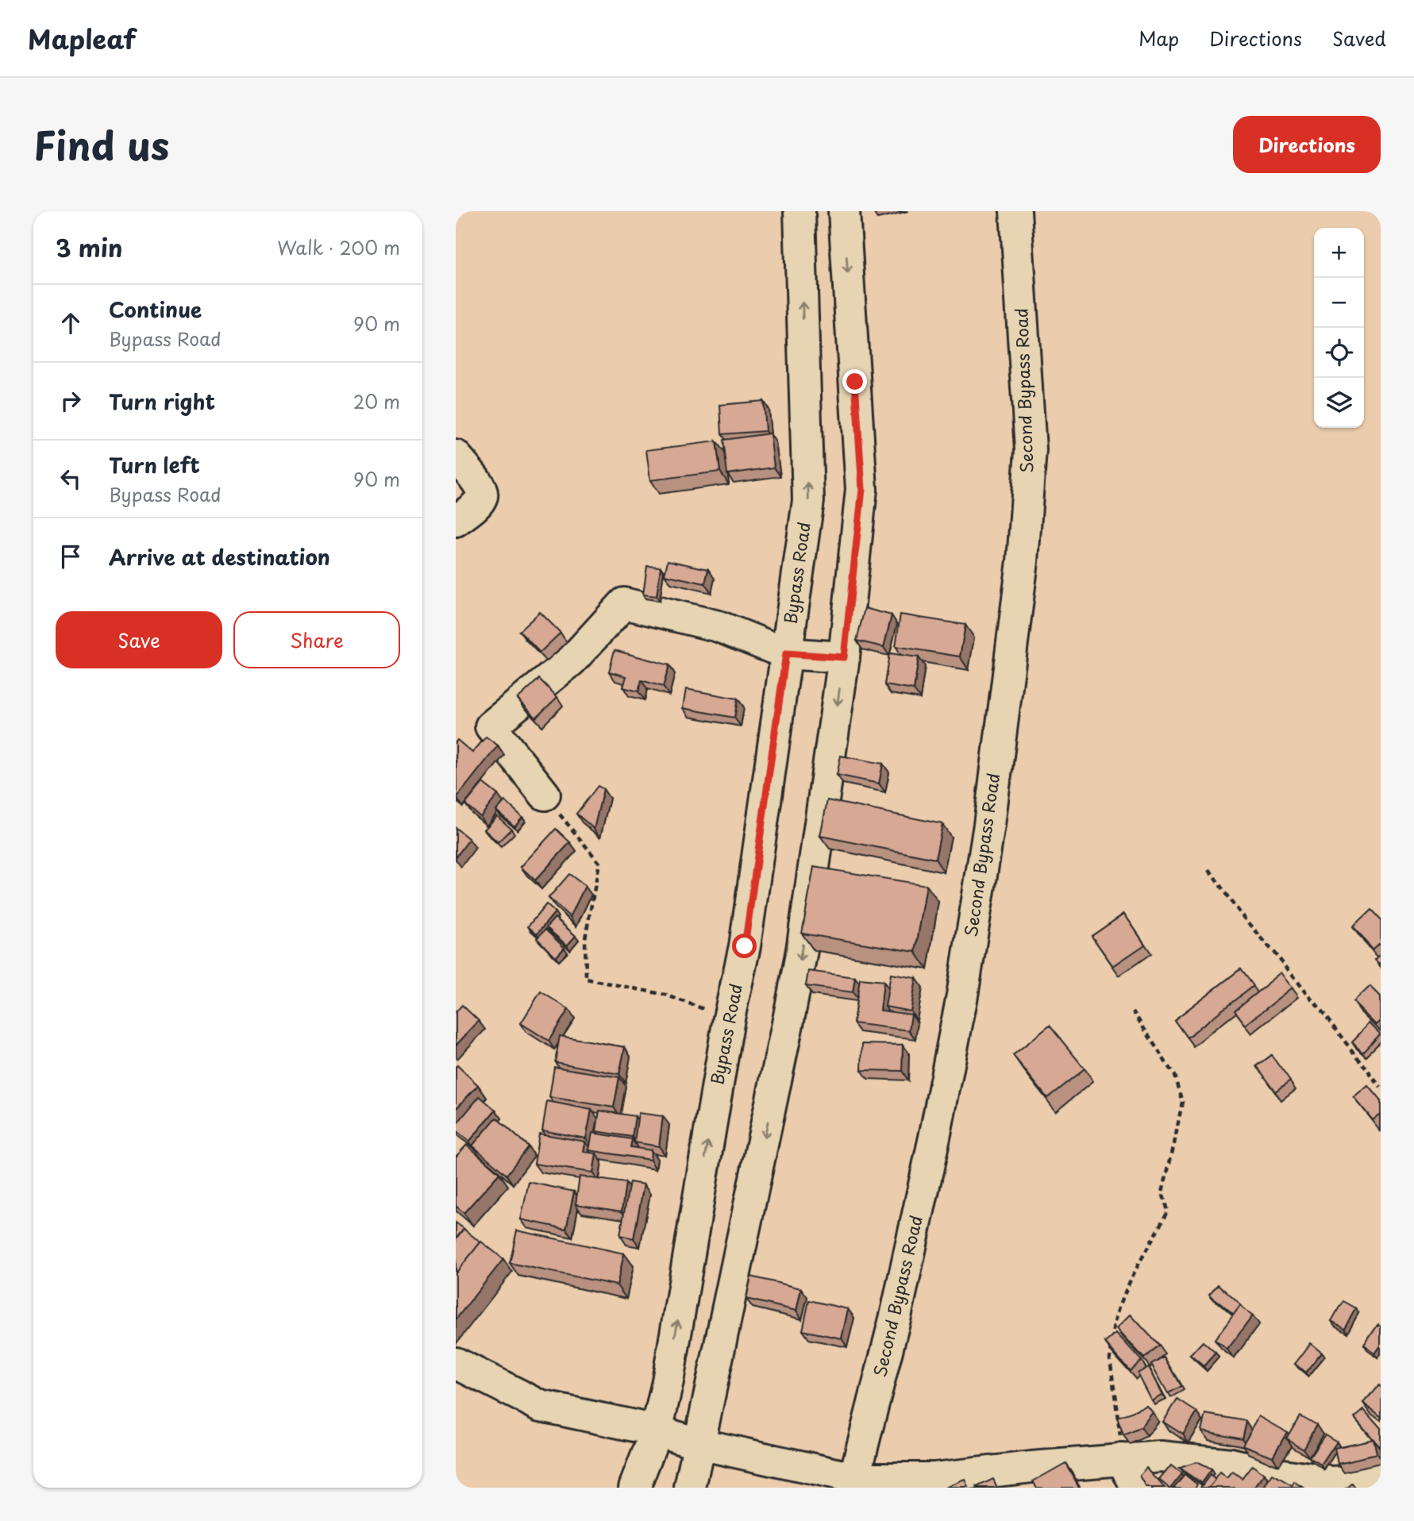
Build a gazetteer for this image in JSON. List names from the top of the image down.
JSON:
{
  "streets": {
    "street": ["Second Bypass Road", "Bypass Road"]
  },
  "page": {
    "header": "Mapleaf",
    "nav": ["Map", "Directions", "Saved"],
    "title": "Find us",
    "buttons": [
      "Directions",
      ["Save", "Share"]
    ],
    "heading": ["3 min", "Walk · 200 m"],
    "map_buttons": ["+", "−"],
    "list": [
      ["Continue", "Bypass Road", "90 m"],
      ["Turn right", "20 m"],
      ["Turn left", "Bypass Road", "90 m"],
      "Arrive at destination"
    ]
  }
}
